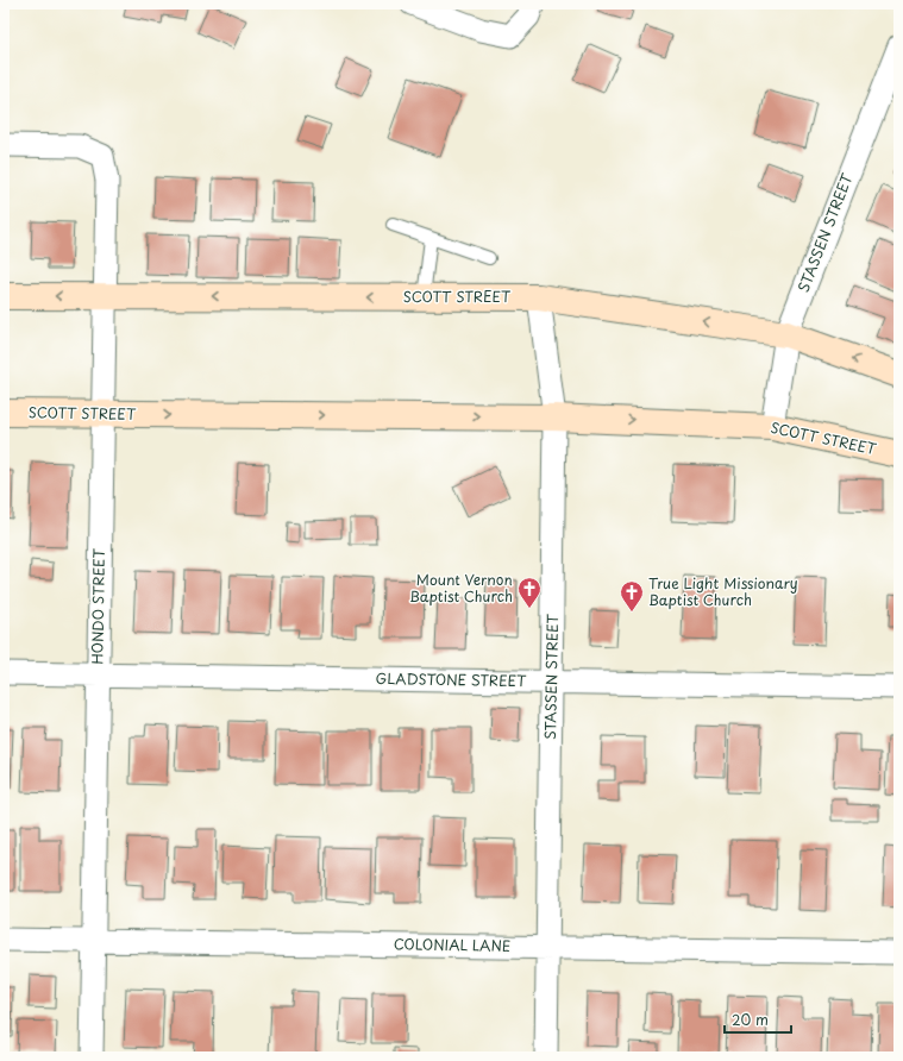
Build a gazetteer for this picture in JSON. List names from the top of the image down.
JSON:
{
  "streets": {
    "main road": ["SCOTT STREET"],
    "street": [
      "STASSEN STREET",
      "HONDO STREET",
      "GLADSTONE STREET",
      "COLONIAL LANE"
    ]
  },
  "crossings": [
    ["STASSEN STREET", "SCOTT STREET"],
    ["STASSEN STREET", "GLADSTONE STREET"],
    ["STASSEN STREET", "COLONIAL LANE"],
    ["SCOTT STREET", "HONDO STREET"],
    ["HONDO STREET", "GLADSTONE STREET"],
    ["HONDO STREET", "COLONIAL LANE"]
  ],
  "places": {
    "church": ["Mount Vernon Baptist Church", "True Light Missionary Baptist Church"]
  },
  "scale_bar": "20 m"
}
